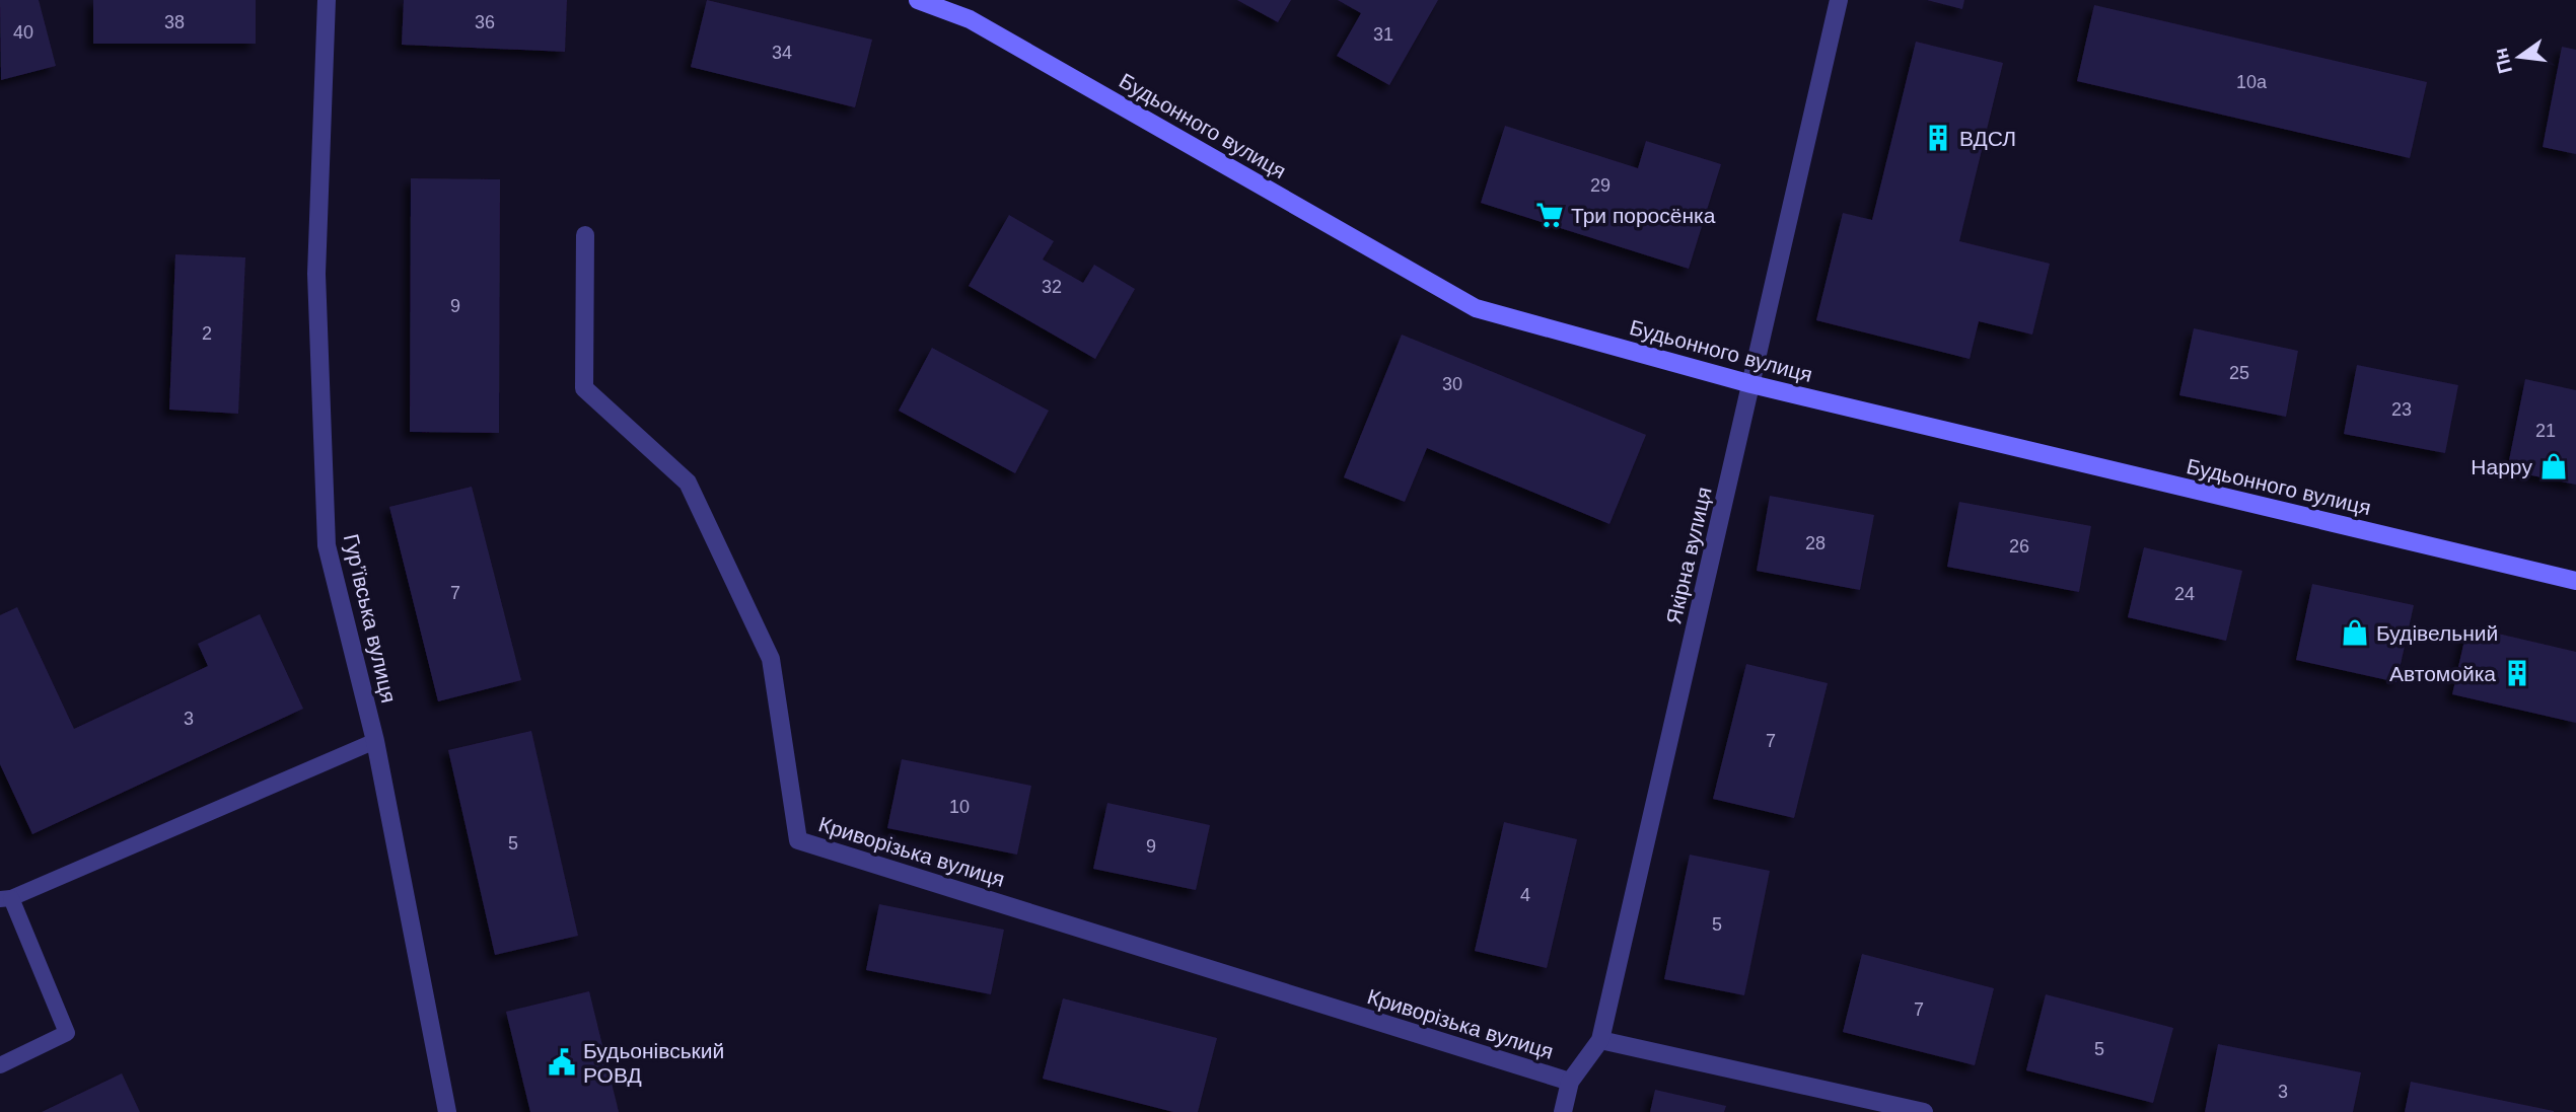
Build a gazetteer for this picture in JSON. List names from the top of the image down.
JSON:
{
  "streets": {
    "main road": ["Будьонного вулиця"],
    "street": ["Якірна вулиця", "Гур’ївська вулиця", "Криворізька вулиця"]
  },
  "crossings": [
    ["Будьонного вулиця", "Якірна вулиця"],
    ["Якірна вулиця", "Криворізька вулиця"]
  ],
  "places": {
    "building": ["ВДСЛ", "Автомойка"],
    "supermarket": ["Три поросёнка"],
    "shop": ["Happy", "Будівельний"],
    "public building": ["Будьонівський РОВД"]
  },
  "house_numbers": [
    "38",
    "36",
    "40",
    "31",
    "34",
    "10а",
    "29",
    "32",
    "9",
    "2",
    "25",
    "30",
    "23",
    "21",
    "28",
    "26",
    "7",
    "24",
    "3",
    "7",
    "10",
    "5",
    "9",
    "4",
    "5",
    "7",
    "5",
    "3"
  ],
  "north": "left"
}
